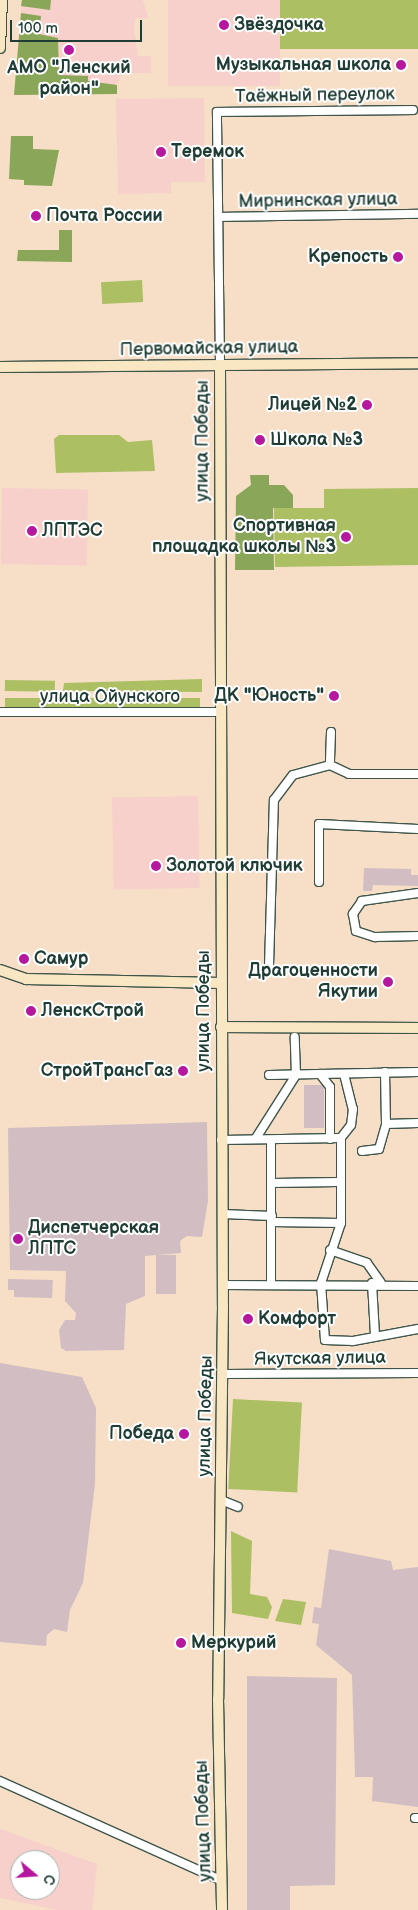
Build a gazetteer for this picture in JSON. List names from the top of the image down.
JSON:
{
  "streets": {
    "main road": ["Первомайская улица", "улица Победы"],
    "street": [
      "Таёжный переулок",
      "Мирнинская улица",
      "улица Ойунского",
      "Якутская улица"
    ]
  },
  "crossings": [
    ["Таёжный переулок", "улица Победы"],
    ["Мирнинская улица", "улица Победы"],
    ["Первомайская улица", "улица Победы"],
    ["улица Победы", "улица Ойунского"],
    ["улица Победы", "Якутская улица"]
  ],
  "places": [
    "Звёздочка",
    "АМО \"Ленский район\"",
    "Музыкальная школа",
    "Теремок",
    "Почта России",
    "Крепость",
    "Лицей №2",
    "Школа №3",
    "ЛПТЭС",
    "Спортивная площадка школы №3",
    "ДК \"Юность\"",
    "Золотой ключик",
    "Самур",
    "Драгоценности Якутии",
    "ЛенскСтрой",
    "СтройТрансГаз",
    "Диспетчерская ЛПТС",
    "Комфорт",
    "Победа",
    "Меркурий"
  ],
  "scale_bar": "100 m",
  "north": "right"
}
